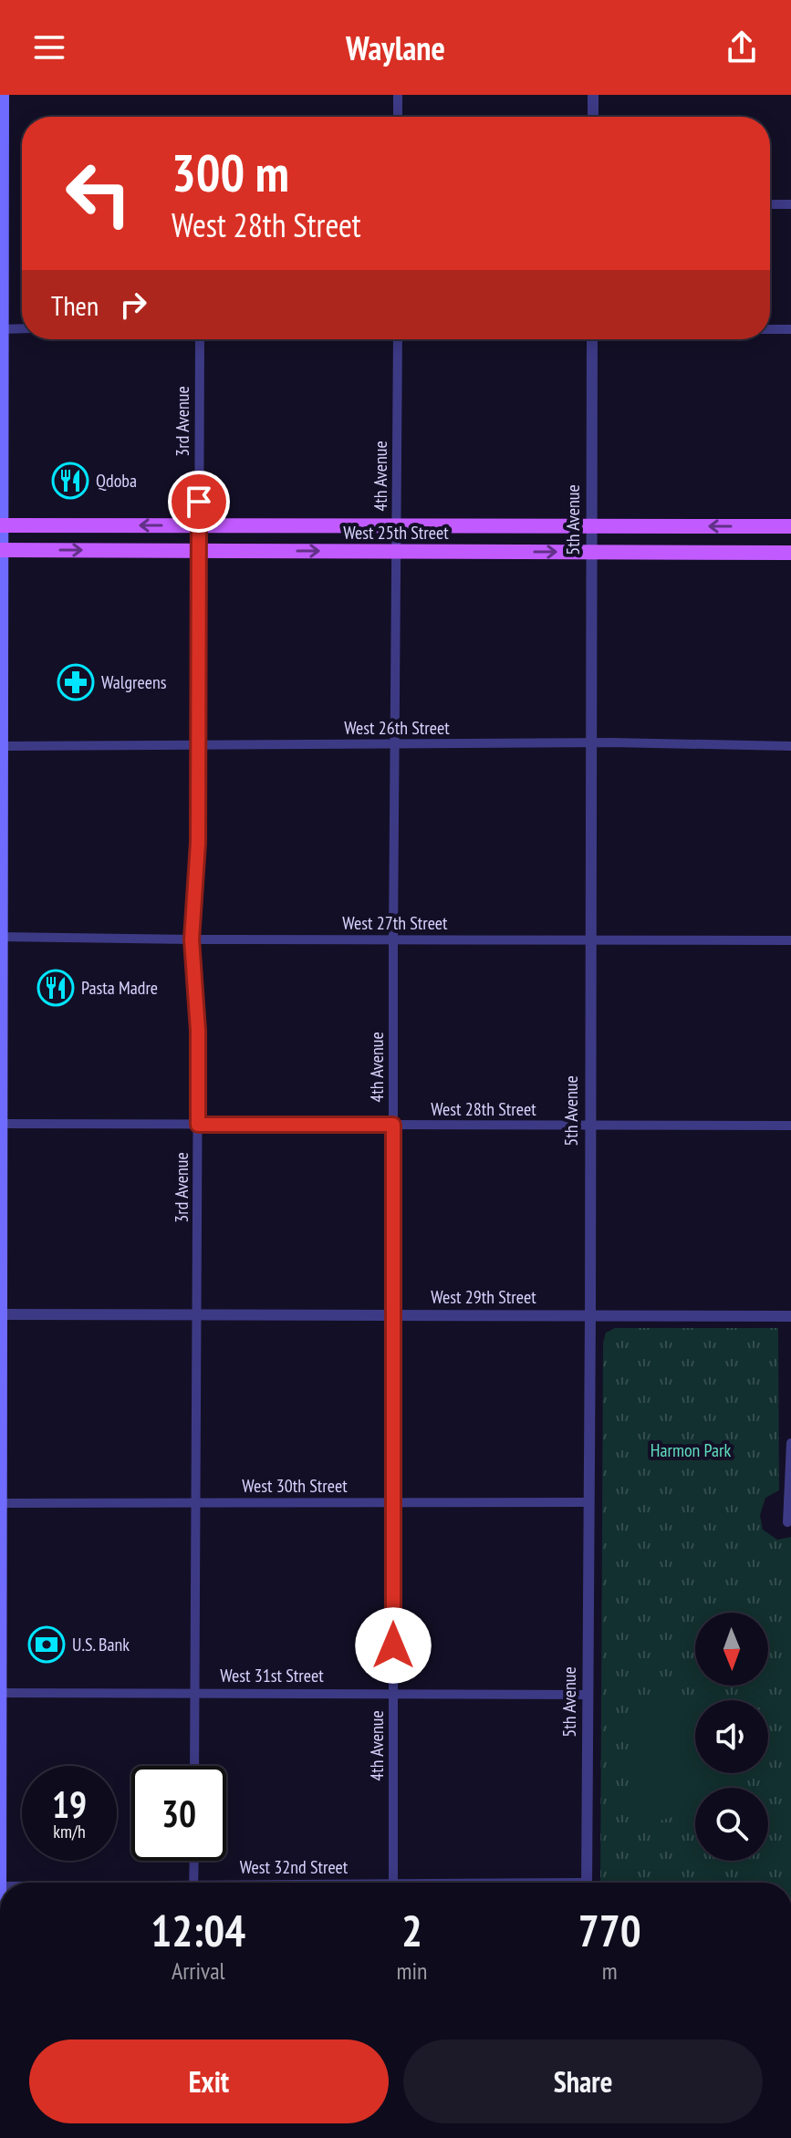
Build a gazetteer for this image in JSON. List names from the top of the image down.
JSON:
{
  "streets": {
    "main road": ["West 25th Street"],
    "street": [
      "3rd Avenue",
      "4th Avenue",
      "5th Avenue",
      "West 26th Street",
      "West 27th Street",
      "West 28th Street",
      "West 29th Street",
      "West 30th Street",
      "West 31st Street"
    ]
  },
  "crossings": [
    ["3rd Avenue", "West 25th Street"],
    ["3rd Avenue", "West 26th Street"],
    ["3rd Avenue", "West 27th Street"],
    ["3rd Avenue", "West 28th Street"],
    ["3rd Avenue", "West 29th Street"],
    ["3rd Avenue", "West 30th Street"],
    ["3rd Avenue", "West 31st Street"],
    ["4th Avenue", "West 25th Street"],
    ["4th Avenue", "West 26th Street"],
    ["4th Avenue", "West 27th Street"],
    ["4th Avenue", "West 28th Street"],
    ["4th Avenue", "West 29th Street"],
    ["4th Avenue", "West 30th Street"],
    ["4th Avenue", "West 31st Street"],
    ["5th Avenue", "West 25th Street"],
    ["5th Avenue", "West 26th Street"],
    ["5th Avenue", "West 27th Street"],
    ["5th Avenue", "West 28th Street"],
    ["5th Avenue", "West 29th Street"],
    ["5th Avenue", "West 30th Street"],
    ["5th Avenue", "West 31st Street"]
  ],
  "parks": ["Harmon Park"],
  "places": {
    "restaurant": ["Qdoba", "Pasta Madre"],
    "pharmacy": ["Walgreens"],
    "bank": ["U.S. Bank"]
  },
  "north": "bottom",
  "page": {
    "header": "Waylane",
    "turn": ["300 m", "West 28th Street"],
    "then": "Then",
    "speed": "19 km/h",
    "limit": "30",
    "eta": [
      "12:04",
      "Arrival",
      "2",
      "min",
      "770",
      "m"
    ],
    "buttons": ["Exit", "Share"]
  }
}
